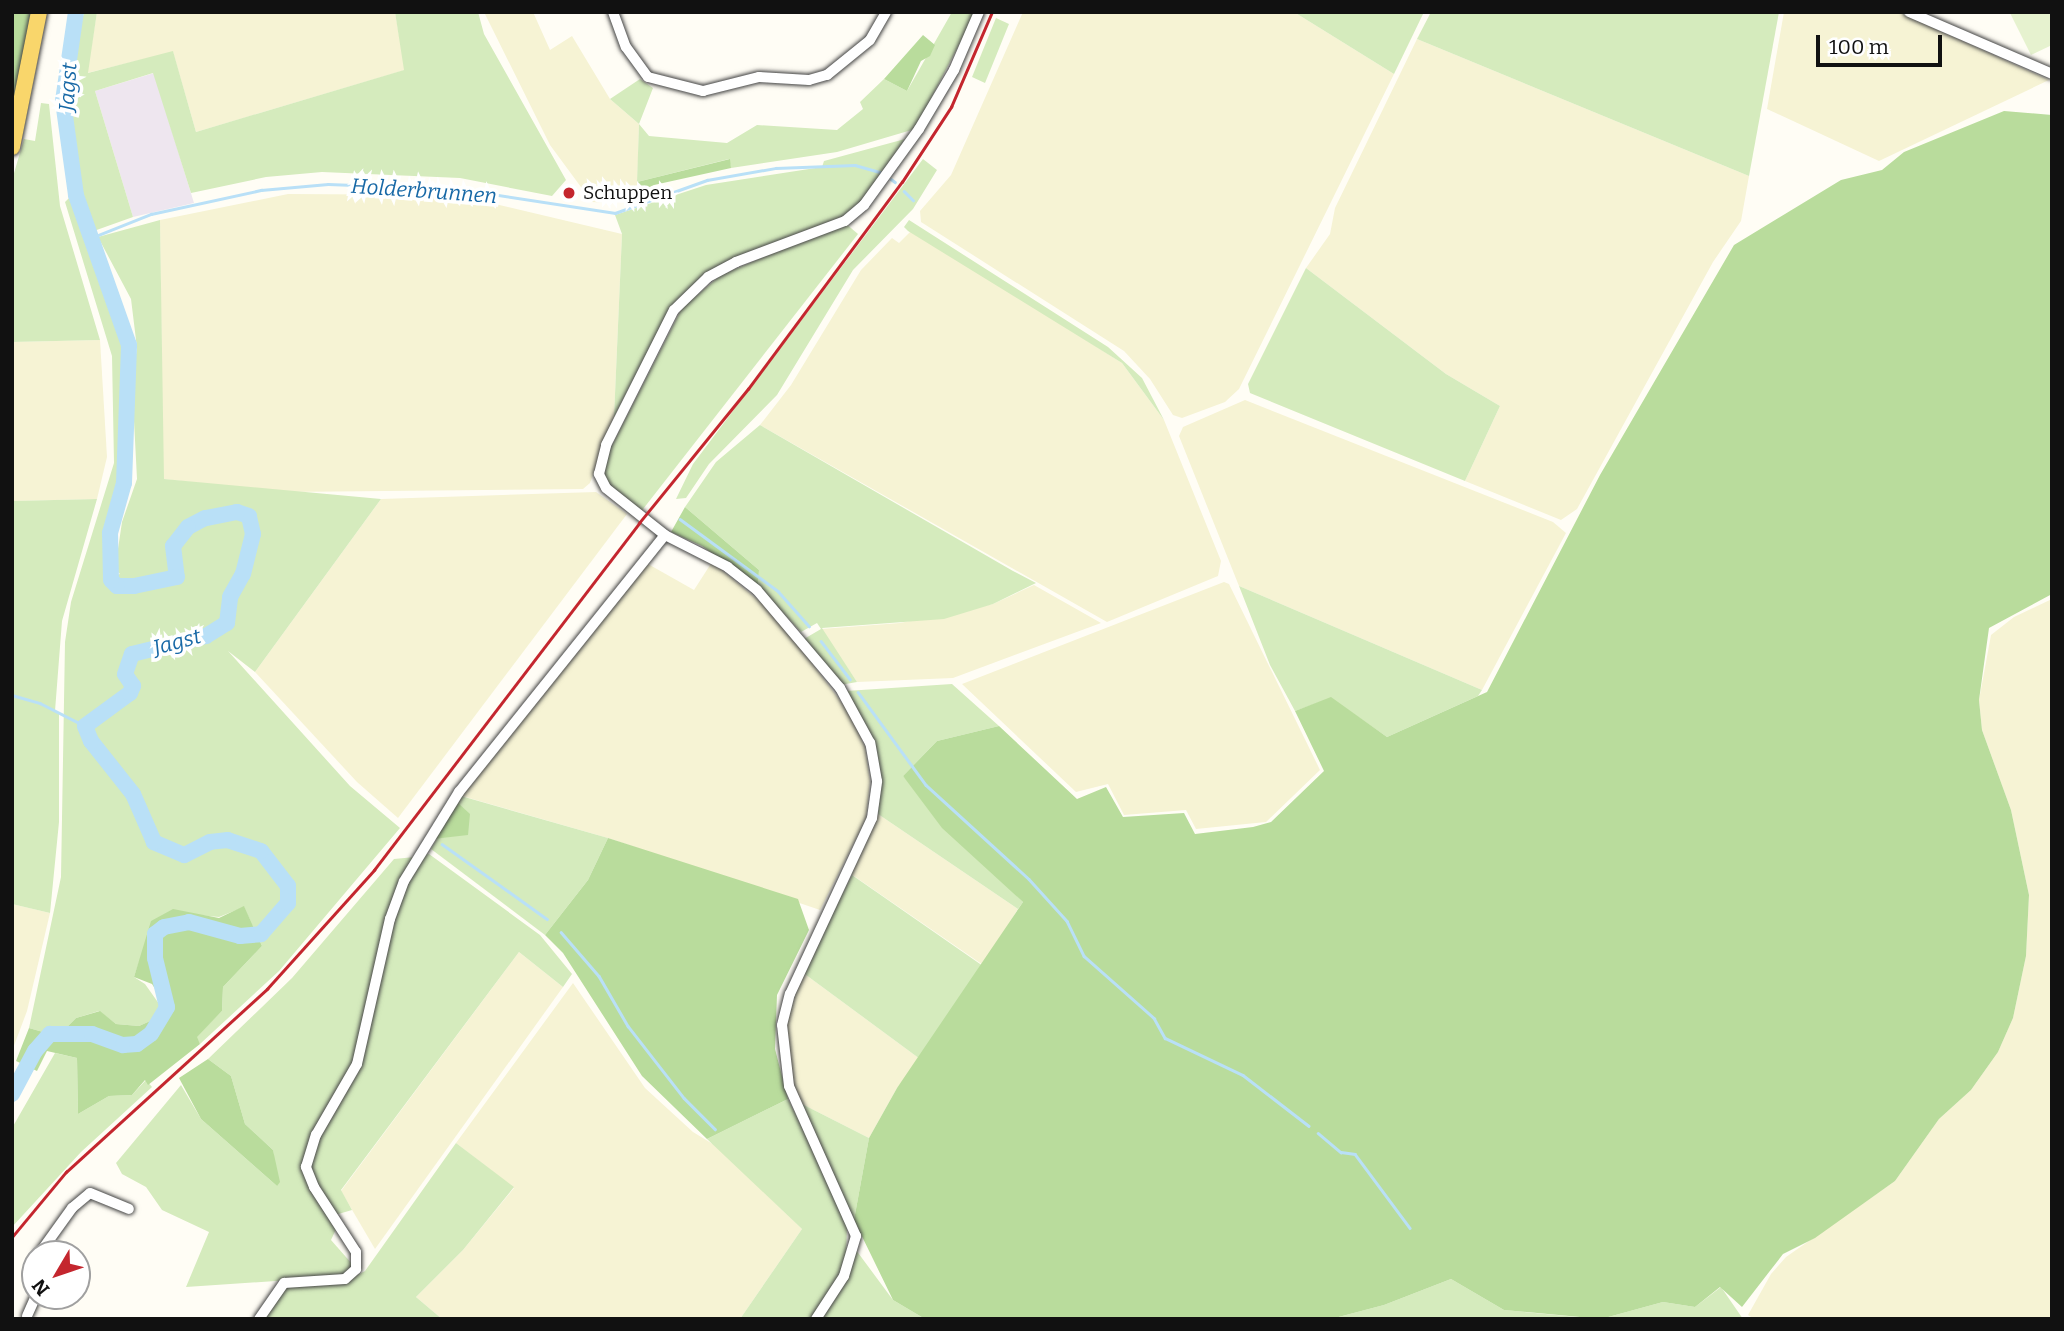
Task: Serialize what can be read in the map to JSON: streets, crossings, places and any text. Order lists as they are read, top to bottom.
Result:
{
  "water": ["Jagst", "Holderbrunnen"],
  "places": ["Schuppen"],
  "scale_bar": "100 m",
  "north": "bottom left"
}
